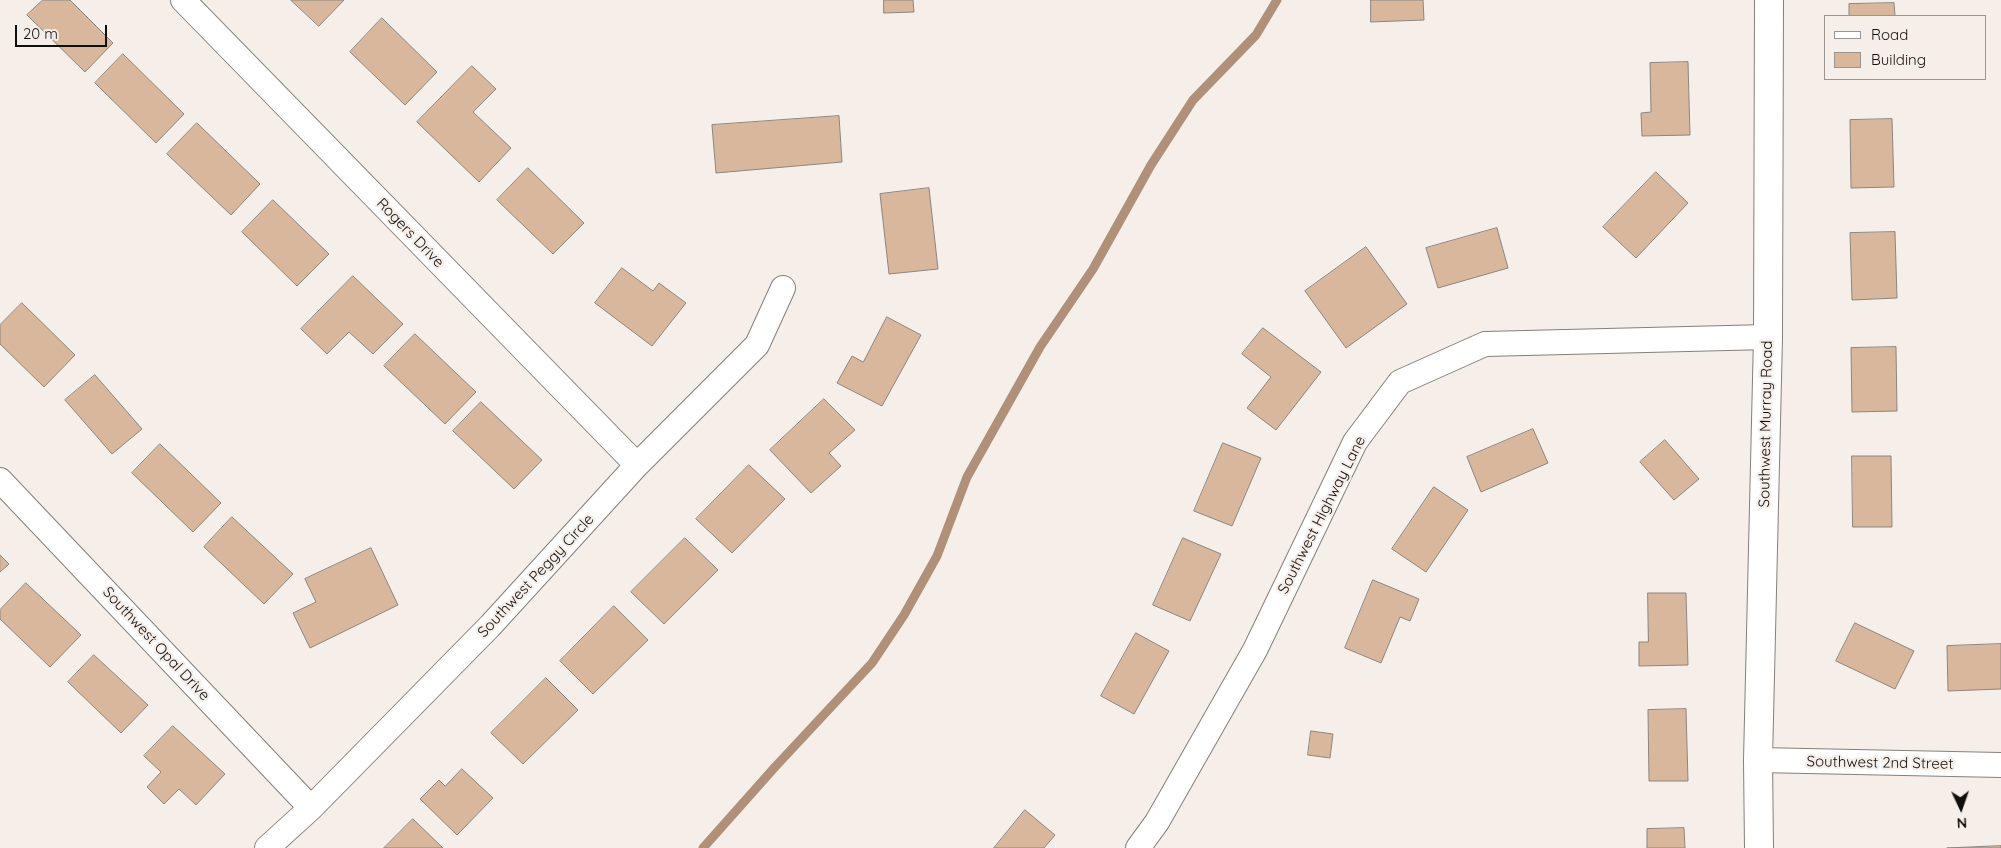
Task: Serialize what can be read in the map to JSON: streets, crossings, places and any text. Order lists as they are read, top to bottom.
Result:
{
  "streets": {
    "street": [
      "Rogers Drive",
      "Southwest Murray Road",
      "Southwest Highway Lane",
      "Southwest Peggy Circle",
      "Southwest Opal Drive",
      "Southwest 2nd Street"
    ]
  },
  "crossings": [
    ["Rogers Drive", "Southwest Peggy Circle"],
    ["Southwest Murray Road", "Southwest Highway Lane"],
    ["Southwest Murray Road", "Southwest 2nd Street"],
    ["Southwest Peggy Circle", "Southwest Opal Drive"]
  ],
  "legend": ["Road", "Building"],
  "scale_bar": "20 m",
  "north": "bottom"
}
